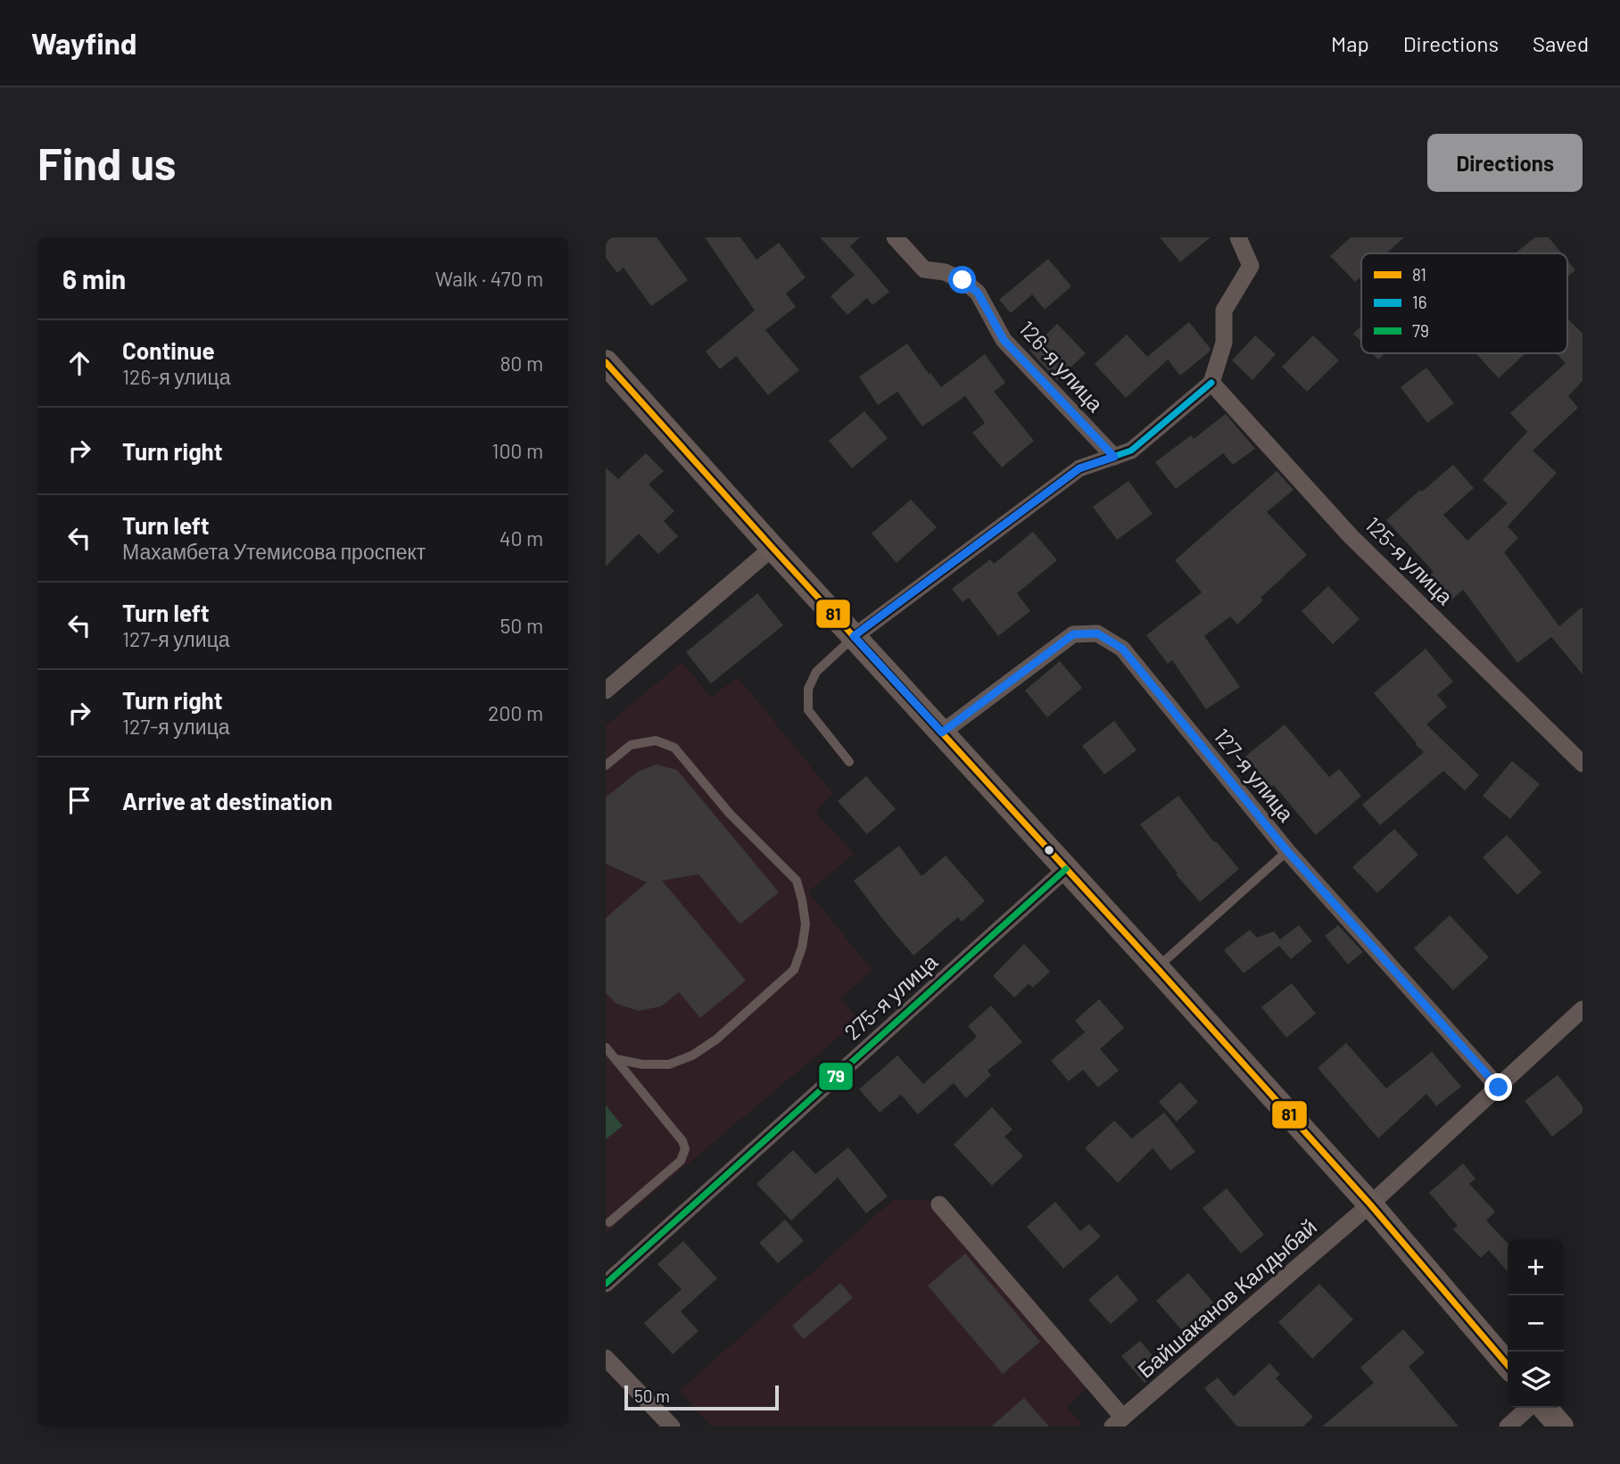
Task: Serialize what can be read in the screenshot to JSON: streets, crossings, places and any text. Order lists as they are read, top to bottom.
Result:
{
  "streets": {
    "street": [
      "126-я улица",
      "125-я улица",
      "127-я улица",
      "275-я улица",
      "Байшаканов Калдыбай"
    ]
  },
  "crossings": [
    ["127-я улица", "Байшаканов Калдыбай"]
  ],
  "lines": ["transit line 81", "transit line 16", "transit line 79"],
  "legend": ["81", "16", "79"],
  "scale_bar": "50 m",
  "page": {
    "header": "Wayfind",
    "nav": ["Map", "Directions", "Saved"],
    "buttons": "Directions",
    "title": "Find us",
    "heading": ["6 min", "Walk · 470 m"],
    "list": [
      ["Continue", "126-я улица", "80 m"],
      ["Turn right", "100 m"],
      ["Turn left", "Махамбета Утемисова проспект", "40 m"],
      ["Turn left", "127-я улица", "50 m"],
      ["Turn right", "127-я улица", "200 m"],
      "Arrive at destination"
    ],
    "map_buttons": ["+", "−"],
    "scale": "50 m"
  }
}
